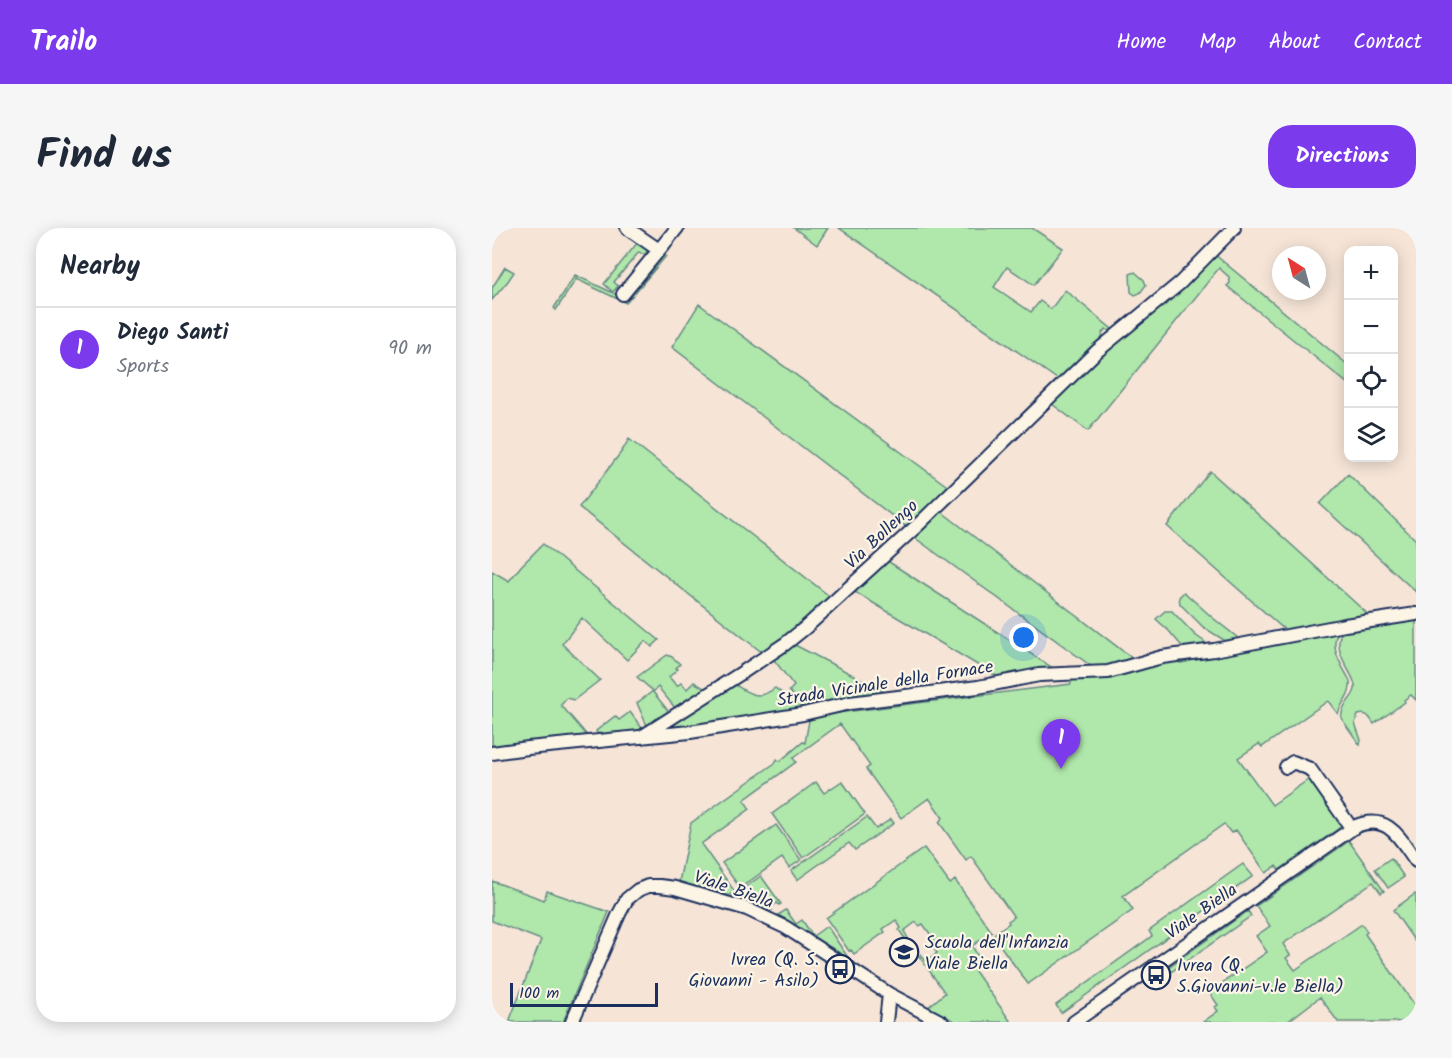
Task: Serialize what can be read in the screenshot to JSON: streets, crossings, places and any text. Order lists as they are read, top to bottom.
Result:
{
  "streets": {
    "street": ["Via Bollengo", "Strada Vicinale della Fornace", "Viale Biella"]
  },
  "crossings": [
    ["Via Bollengo", "Strada Vicinale della Fornace"]
  ],
  "places": {
    "school or university": ["Scuola dell'Infanzia Viale Biella"],
    "bus stop": ["Ivrea (Q. S. Giovanni - Asilo)", "Ivrea (Q. S.Giovanni-v.le Biella)"]
  },
  "scale_bar": "100 m",
  "north": "top left",
  "page": {
    "header": "Trailo",
    "nav": [
      "Home",
      "Map",
      "About",
      "Contact"
    ],
    "title": "Find us",
    "buttons": "Directions",
    "heading": "Nearby",
    "map_buttons": ["+", "−"],
    "list": [
      {
        "mark": "1",
        "name": "Diego Santi",
        "note": "Sports",
        "value": "90 m"
      }
    ],
    "pins": "1",
    "scale": "100 m"
  }
}
